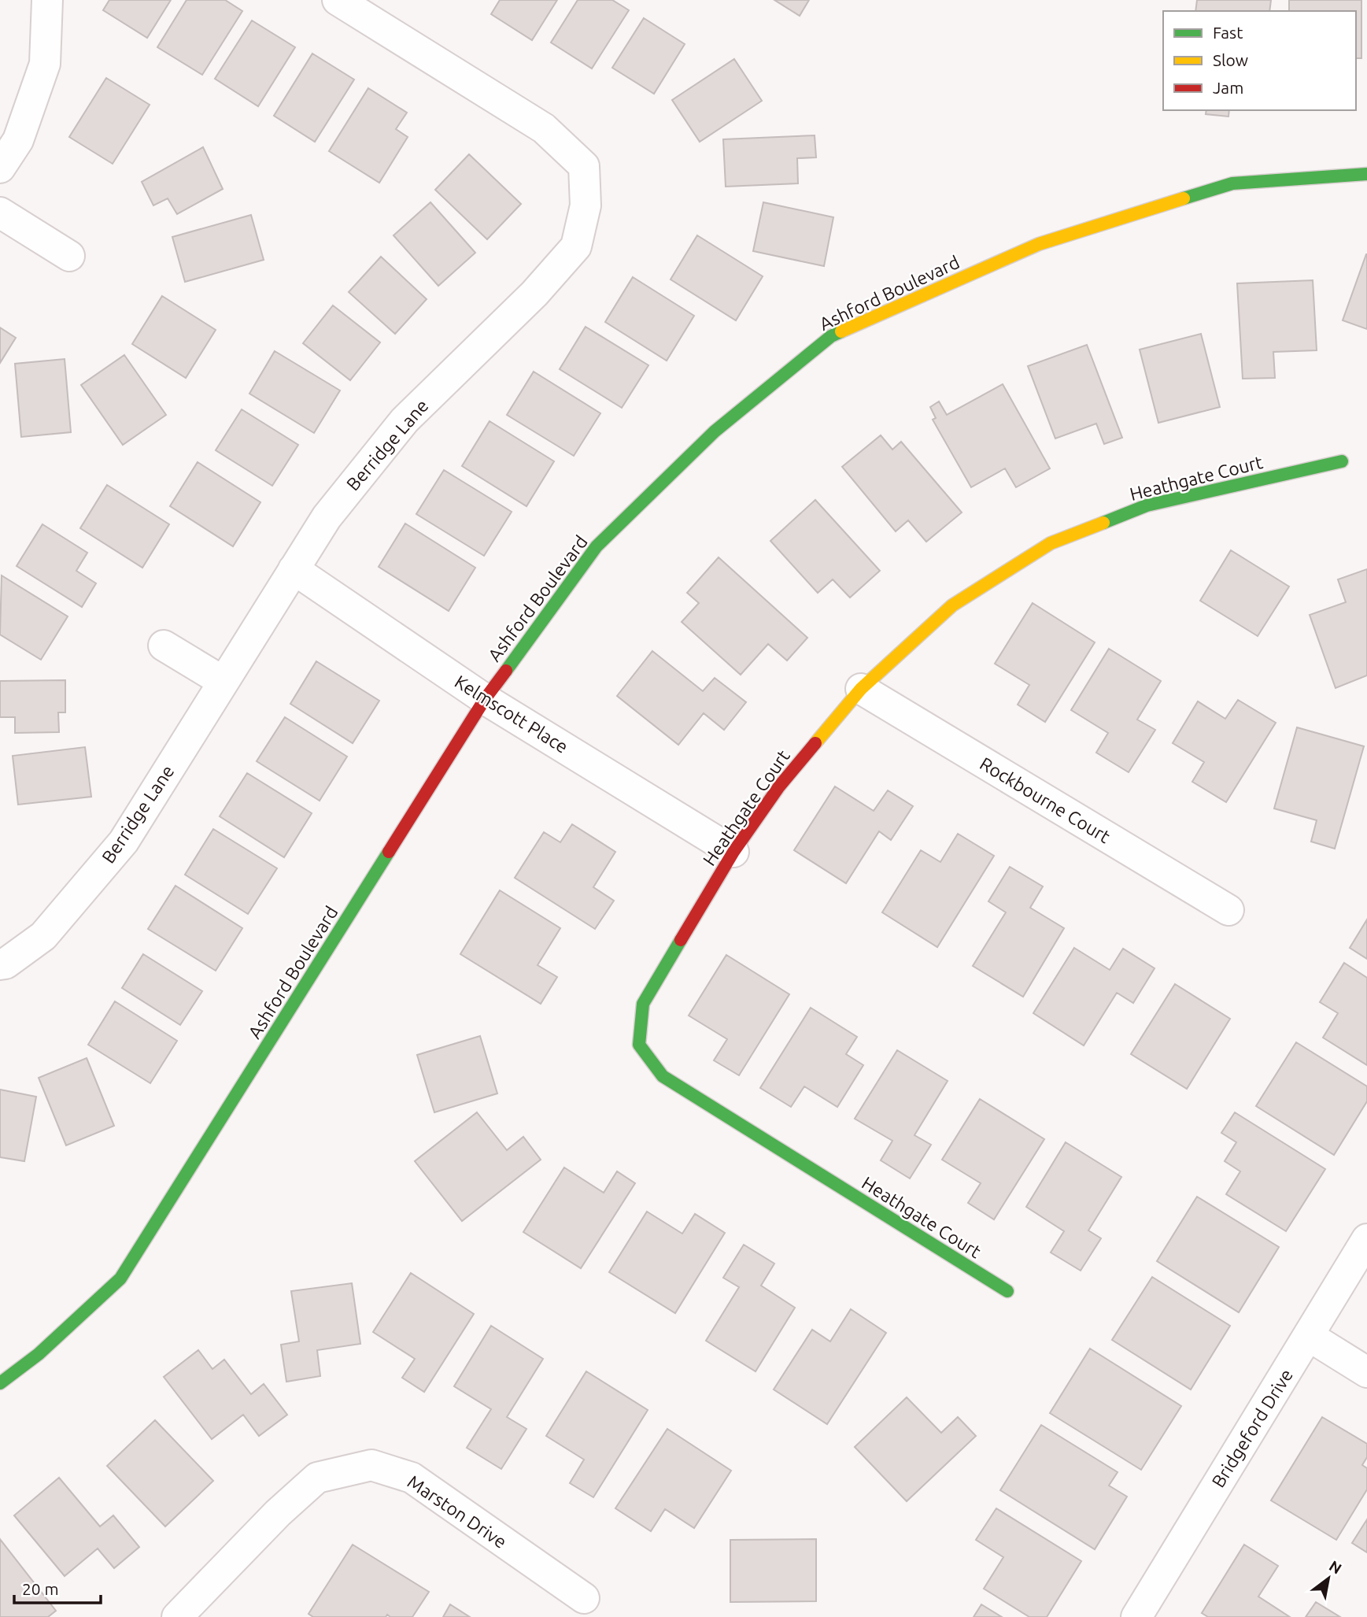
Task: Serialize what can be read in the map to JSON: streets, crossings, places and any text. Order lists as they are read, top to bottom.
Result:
{
  "streets": {
    "street": [
      "Ashford Boulevard",
      "Berridge Lane",
      "Heathgate Court",
      "Kelmscott Place",
      "Rockbourne Court",
      "Bridgeford Drive",
      "Marston Drive"
    ]
  },
  "crossings": [
    ["Ashford Boulevard", "Kelmscott Place"],
    ["Berridge Lane", "Kelmscott Place"],
    ["Heathgate Court", "Kelmscott Place"],
    ["Heathgate Court", "Rockbourne Court"]
  ],
  "legend": ["Fast", "Slow", "Jam"],
  "scale_bar": "20 m",
  "north": "top right"
}
